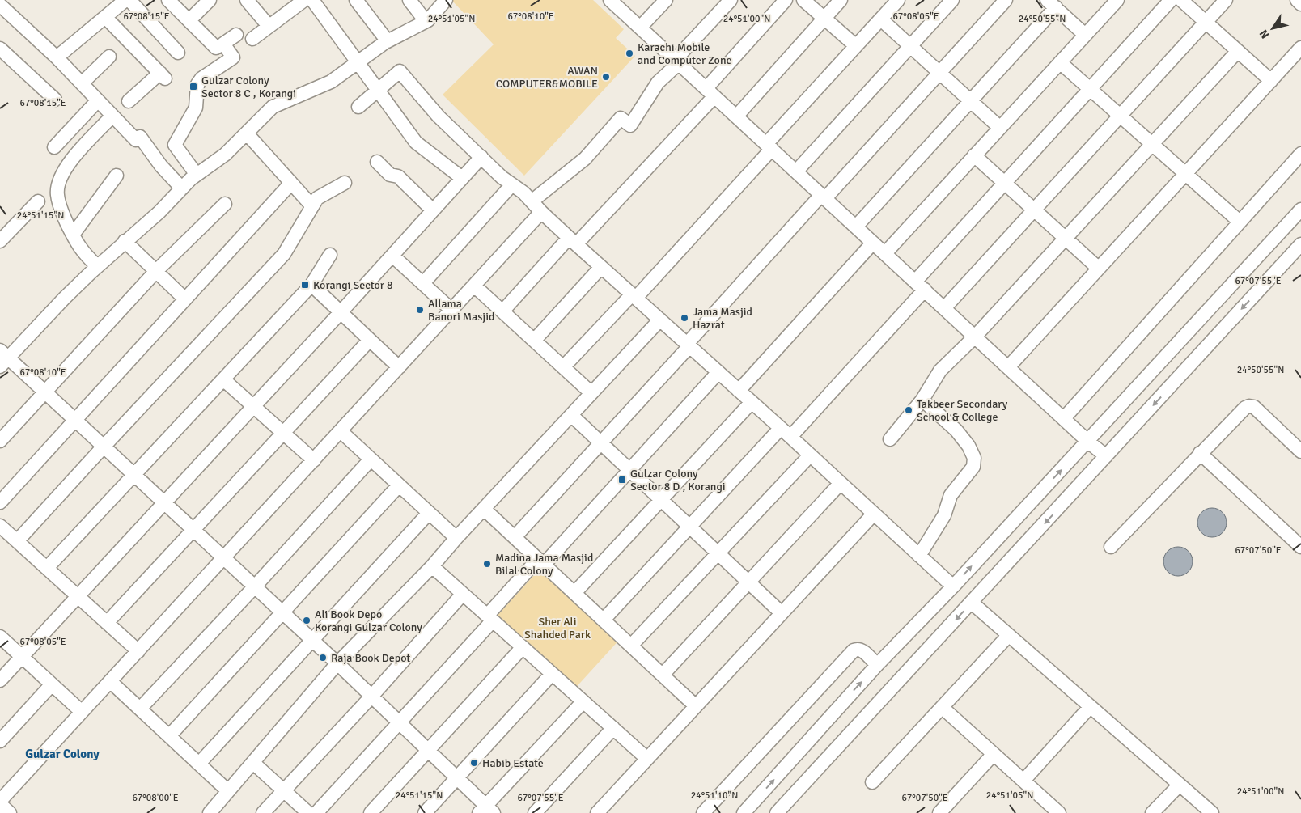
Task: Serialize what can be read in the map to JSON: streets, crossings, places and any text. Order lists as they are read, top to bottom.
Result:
{
  "districts": ["Gulzar Colony"],
  "parks": ["Sher Ali Shahded Park"],
  "places": {
    "other": [
      "Karachi Mobile and Computer Zone",
      "AWAN COMPUTER&MOBILE",
      "Allama Banori Masjid",
      "Jama Masjid Hazrat",
      "Takbeer Secondary School & College",
      "Madina Jama Masjid Bilal Colony",
      "Ali Book Depo Korangi Gulzar Colony",
      "Raja Book Depot",
      "Habib Estate"
    ],
    "transit": ["Gulzar Colony Sector 8 C , Korangi", "Korangi Sector 8", "Gulzar Colony Sector 8 D , Korangi"]
  },
  "north": "bottom left",
  "coordinates": [
    "67°08'15\"E",
    "67°08'10\"E",
    "67°08'05\"E",
    "24°51'00\"N",
    "24°51'05\"N",
    "24°50'55\"N",
    "24°51'15\"N",
    "67°07'55\"E",
    "67°07'50\"E",
    "24°51'10\"N",
    "67°08'00\"E"
  ]
}
